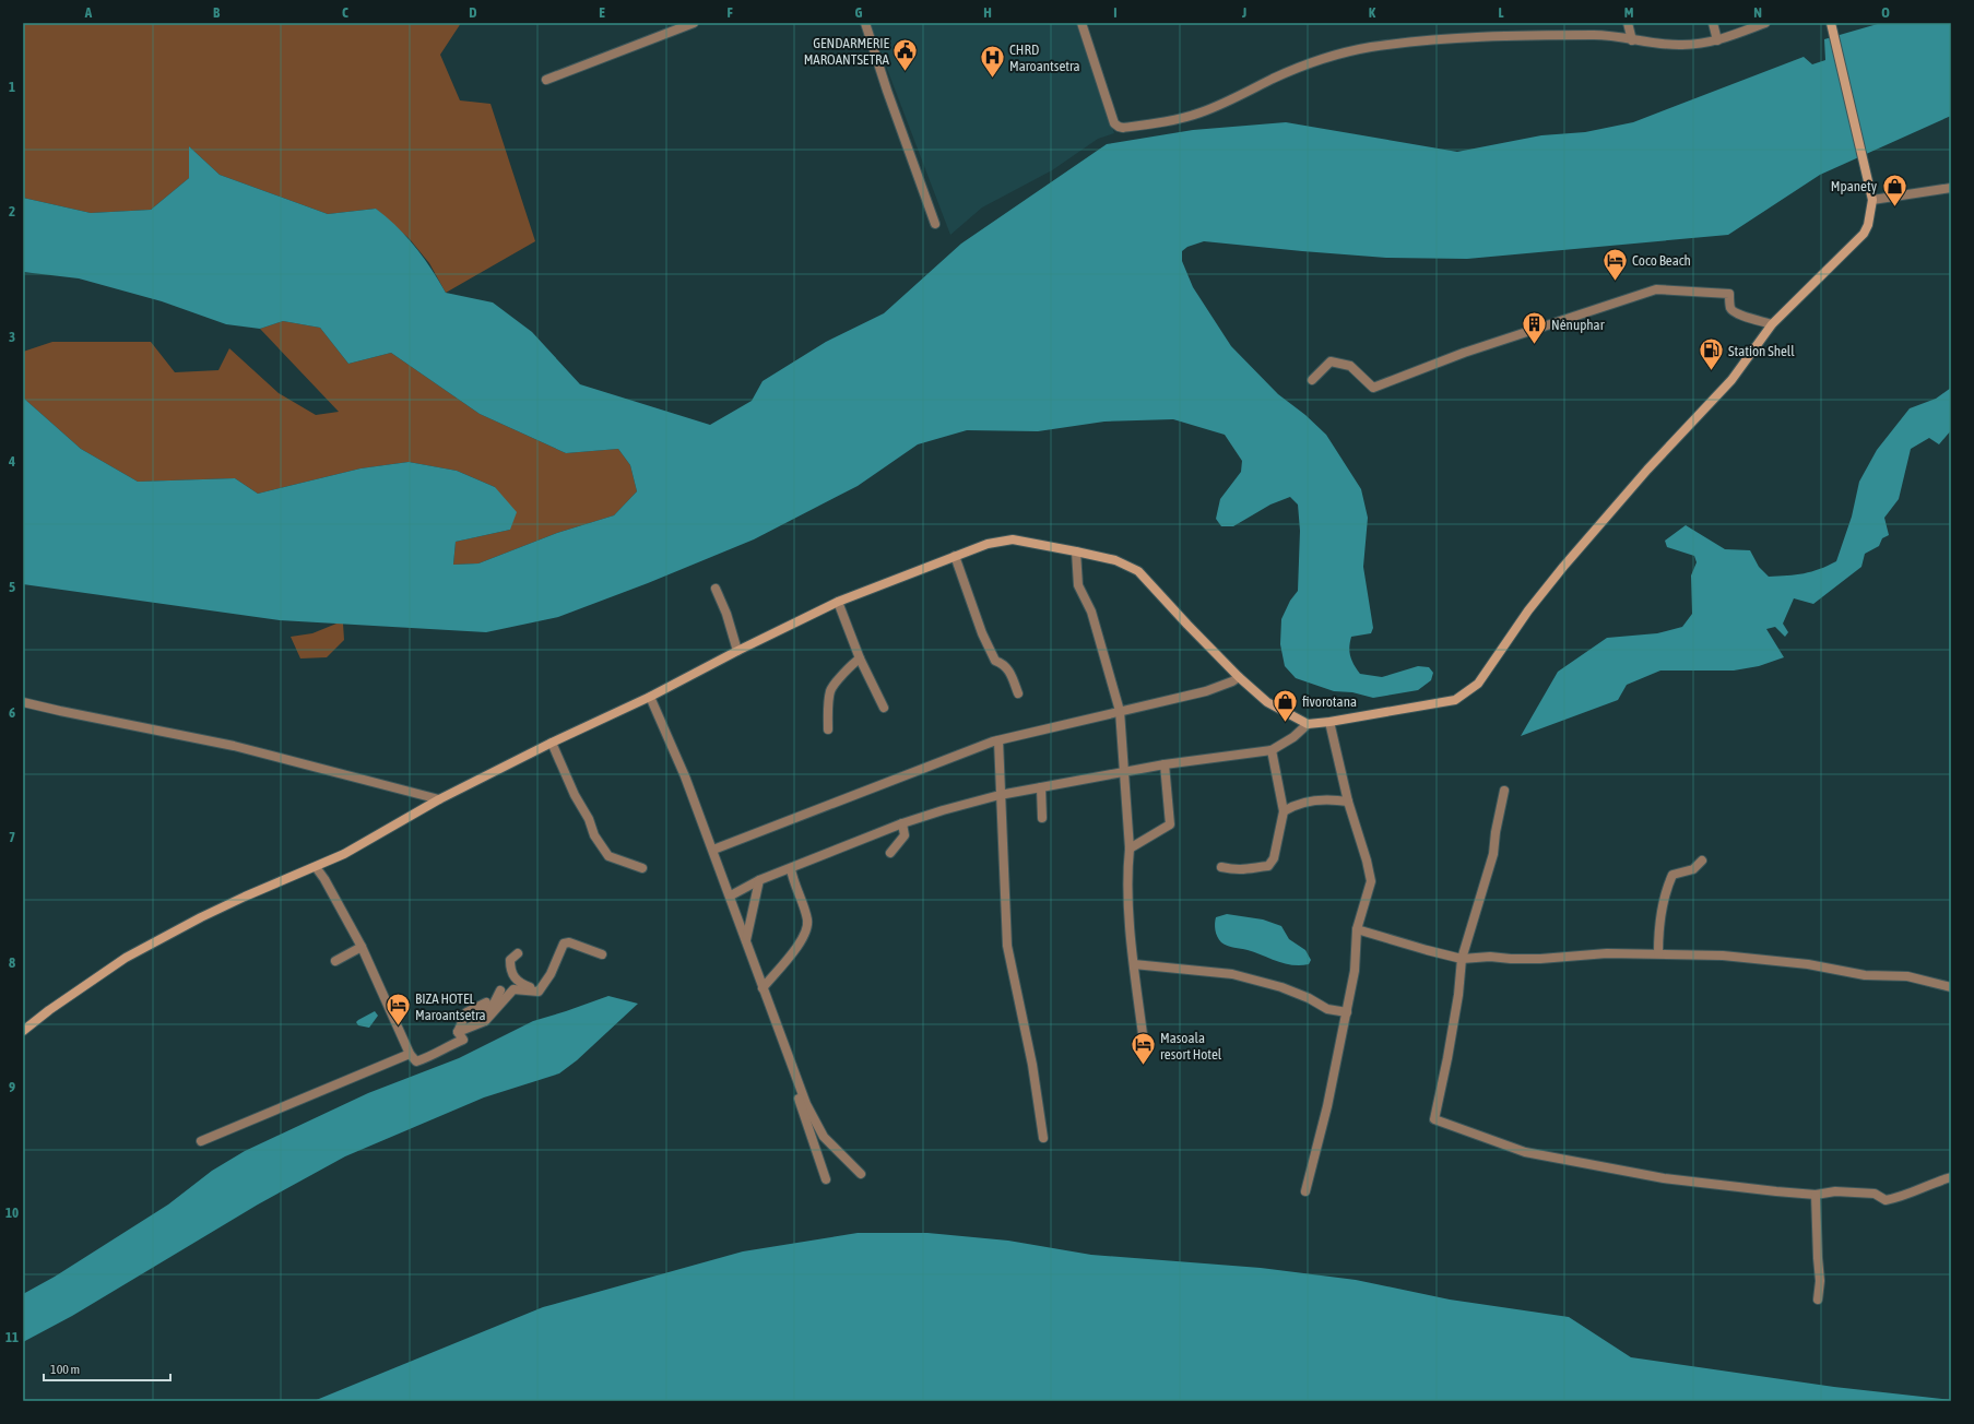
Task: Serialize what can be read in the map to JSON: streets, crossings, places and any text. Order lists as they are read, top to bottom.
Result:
{
  "places": {
    "public building": ["GENDARMERIE MAROANTSETRA"],
    "hospital": ["CHRD Maroantsetra"],
    "shop": ["Mpanety", "fivorotana"],
    "hotel": ["Coco Beach", "BIZA HOTEL Maroantsetra", "Masoala resort Hotel"],
    "building": ["Nénuphar"],
    "fuel station": ["Station Shell"]
  },
  "scale_bar": "100 m",
  "grid": {
    "columns": [
      "A",
      "B",
      "C",
      "D",
      "E",
      "F",
      "G",
      "H",
      "I",
      "J",
      "K",
      "L",
      "M",
      "N",
      "O"
    ],
    "rows": [
      "1",
      "2",
      "3",
      "4",
      "5",
      "6",
      "7",
      "8",
      "9",
      "10",
      "11"
    ]
  }
}
